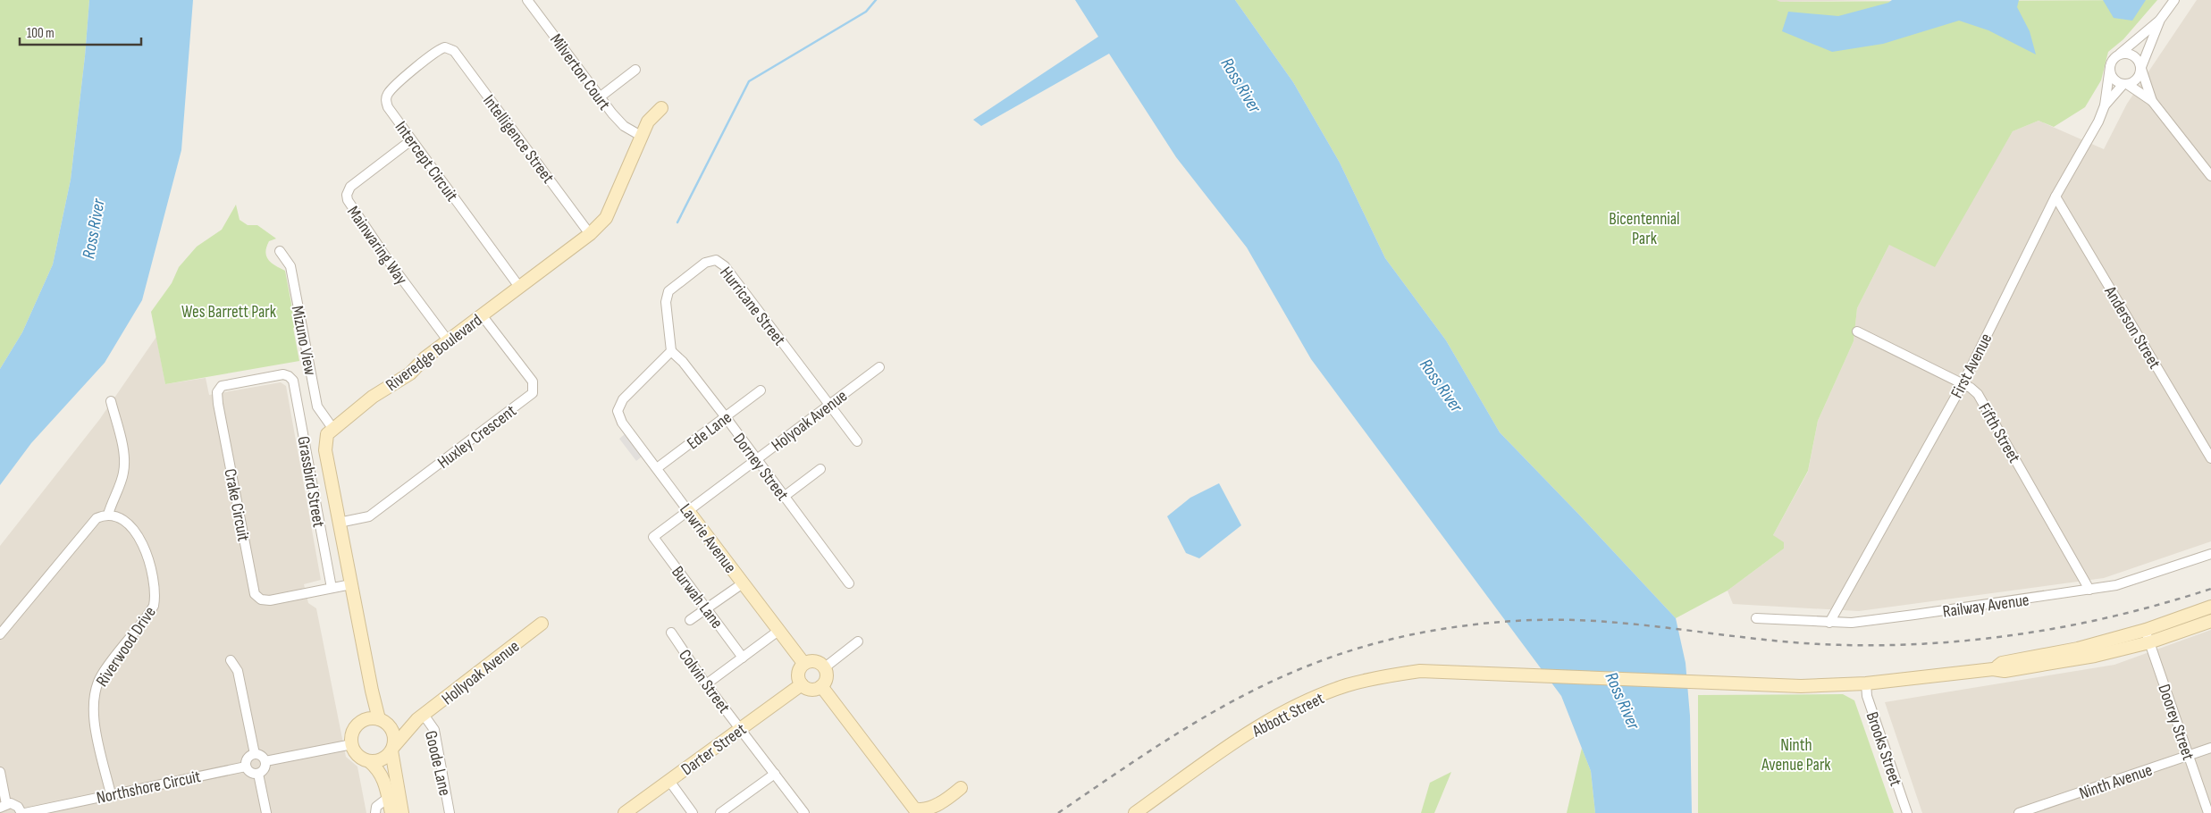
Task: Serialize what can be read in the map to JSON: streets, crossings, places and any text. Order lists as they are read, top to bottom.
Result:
{
  "streets": {
    "street": [
      "Milverton Court",
      "Intelligence Street",
      "Intercept Circuit",
      "Mainwaring Way",
      "Hurricane Street",
      "Anderson Street",
      "Mizuno View",
      "Riveredge Boulevard",
      "First Avenue",
      "Holyoak Avenue",
      "Ede Lane",
      "Fifth Street",
      "Huxley Crescent",
      "Dorney Street",
      "Grassbird Street",
      "Crake Circuit",
      "Lawrie Avenue",
      "Burwah Lane",
      "Railway Avenue",
      "Riverwood Drive",
      "Hollyoak Avenue",
      "Colvin Street",
      "Abbott Street",
      "Doorey Street",
      "Darter Street",
      "Brooks Street",
      "Goode Lane",
      "Ninth Avenue",
      "Northshore Circuit"
    ]
  },
  "crossings": [
    ["Milverton Court", "Riveredge Boulevard"],
    ["Intelligence Street", "Intercept Circuit"],
    ["Intelligence Street", "Riveredge Boulevard"],
    ["Intercept Circuit", "Mainwaring Way"],
    ["Intercept Circuit", "Riveredge Boulevard"],
    ["Mainwaring Way", "Riveredge Boulevard"],
    ["Hurricane Street", "Holyoak Avenue"],
    ["Hurricane Street", "Dorney Street"],
    ["Hurricane Street", "Lawrie Avenue"],
    ["Anderson Street", "First Avenue"],
    ["Mizuno View", "Riveredge Boulevard"],
    ["Riveredge Boulevard", "Huxley Crescent"],
    ["First Avenue", "Fifth Street"],
    ["First Avenue", "Railway Avenue"],
    ["Holyoak Avenue", "Dorney Street"],
    ["Holyoak Avenue", "Lawrie Avenue"],
    ["Holyoak Avenue", "Burwah Lane"],
    ["Ede Lane", "Dorney Street"],
    ["Ede Lane", "Lawrie Avenue"],
    ["Fifth Street", "Railway Avenue"],
    ["Dorney Street", "Lawrie Avenue"],
    ["Grassbird Street", "Crake Circuit"],
    ["Lawrie Avenue", "Darter Street"],
    ["Riverwood Drive", "Northshore Circuit"],
    ["Hollyoak Avenue", "Goode Lane"],
    ["Colvin Street", "Darter Street"],
    ["Abbott Street", "Brooks Street"],
    ["Doorey Street", "Ninth Avenue"]
  ],
  "water": ["Ross River"],
  "parks": ["Bicentennial Park", "Wes Barrett Park", "Ninth Avenue Park"],
  "scale_bar": "100 m"
}
